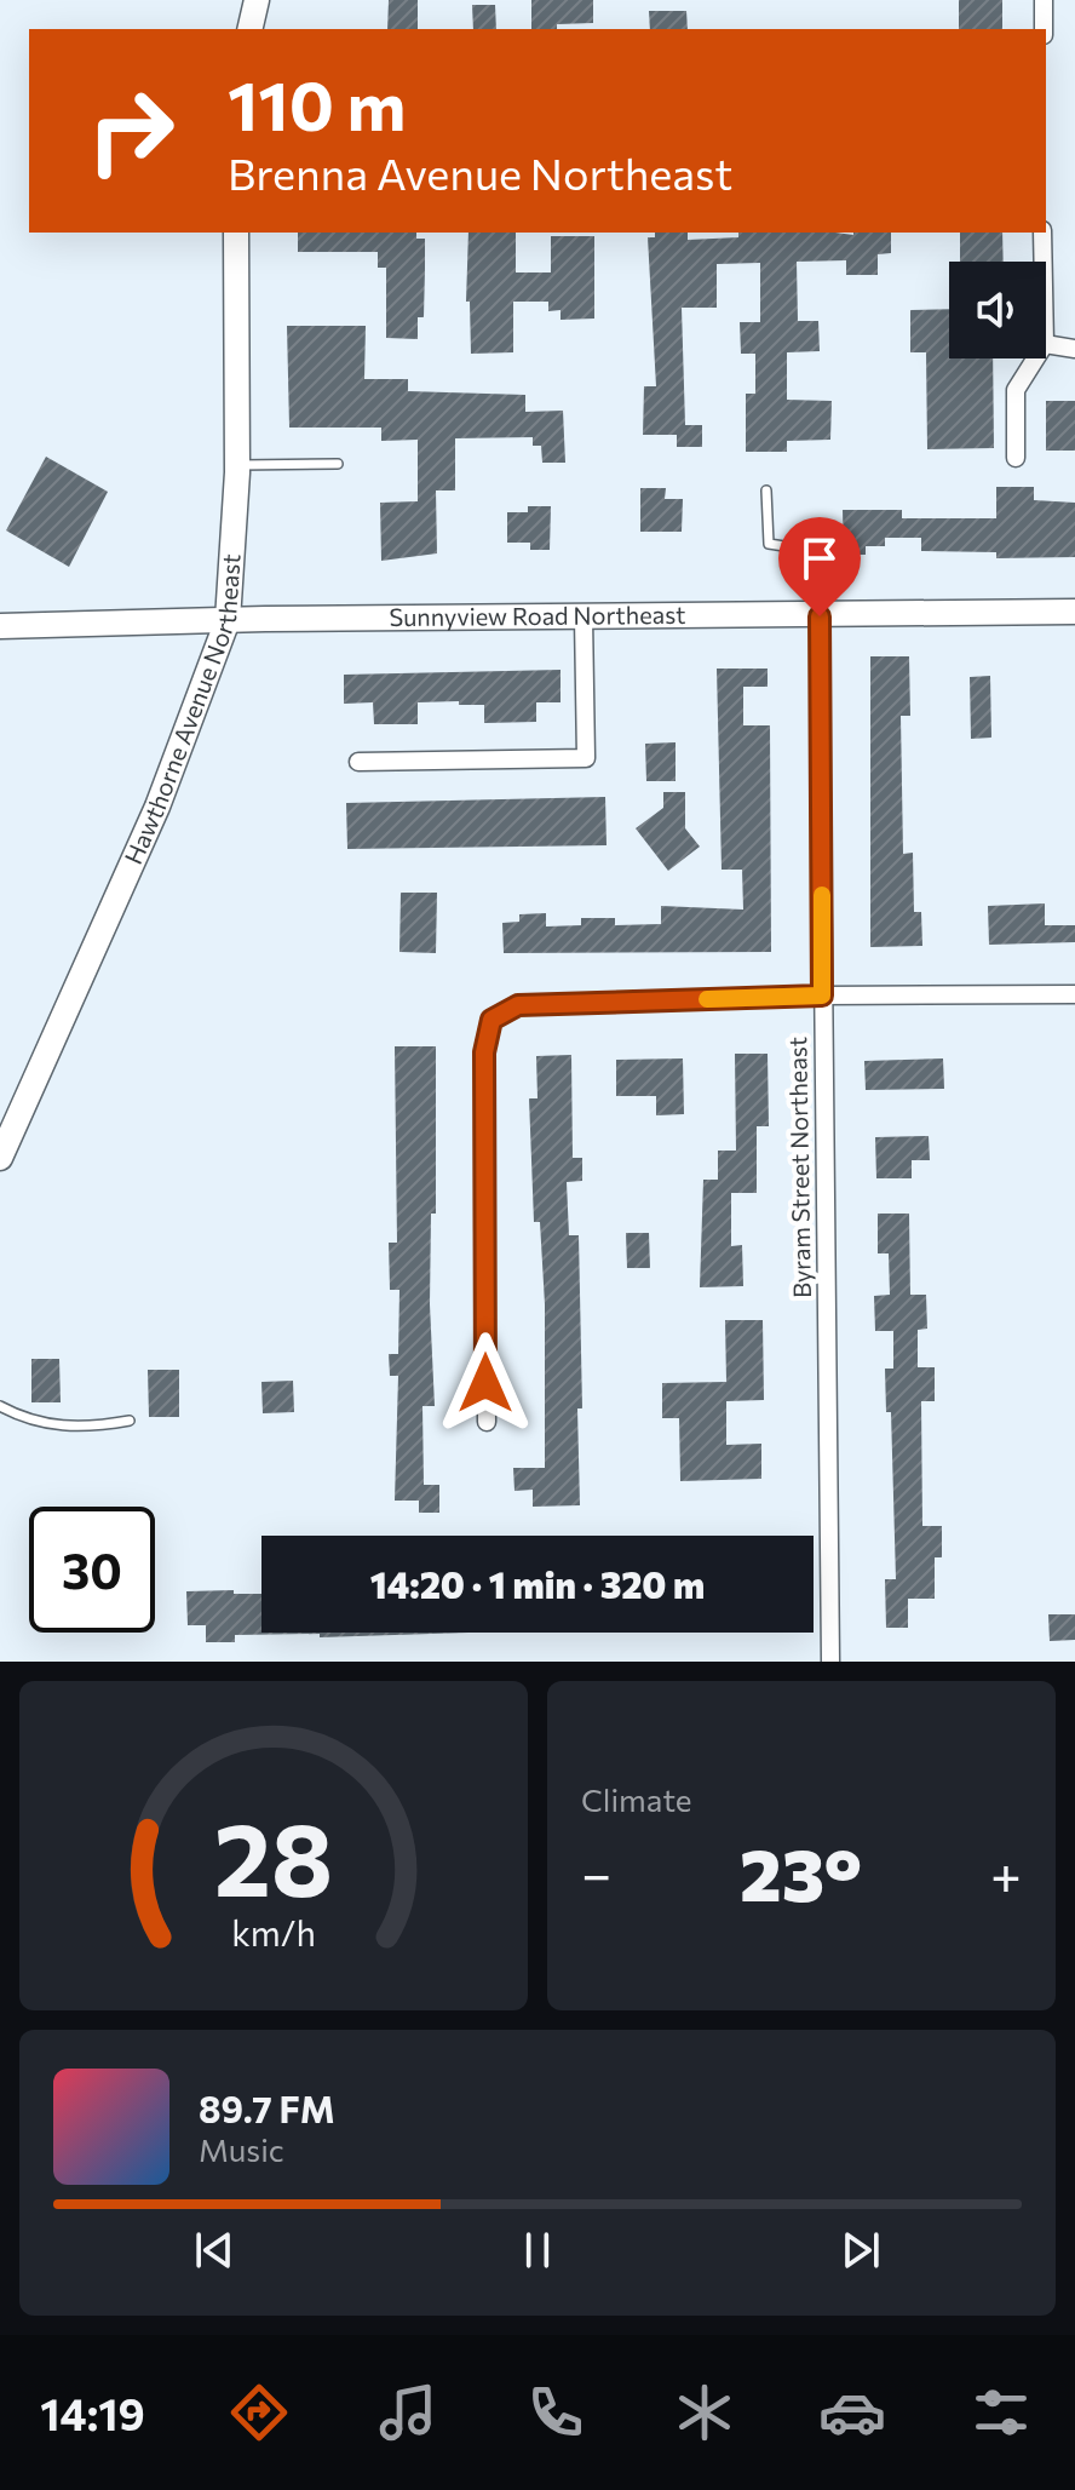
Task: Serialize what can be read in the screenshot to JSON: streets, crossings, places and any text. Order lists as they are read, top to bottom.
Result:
{
  "streets": {
    "main road": ["Sunnyview Road Northeast", "Hawthorne Avenue Northeast"],
    "street": ["Byram Street Northeast"]
  },
  "crossings": [
    ["Sunnyview Road Northeast", "Hawthorne Avenue Northeast"],
    ["Sunnyview Road Northeast", "Byram Street Northeast"]
  ],
  "page": {
    "turn": ["110 m", "Brenna Avenue Northeast"],
    "limit": "30",
    "trip": "14:20 · 1 min · 320 m",
    "tile": "Climate",
    "heat": ["−", "23°", "+"],
    "song": ["89.7 FM", "Music"],
    "tabs": "14:19",
    "gauge": ["28", "km/h"]
  }
}
